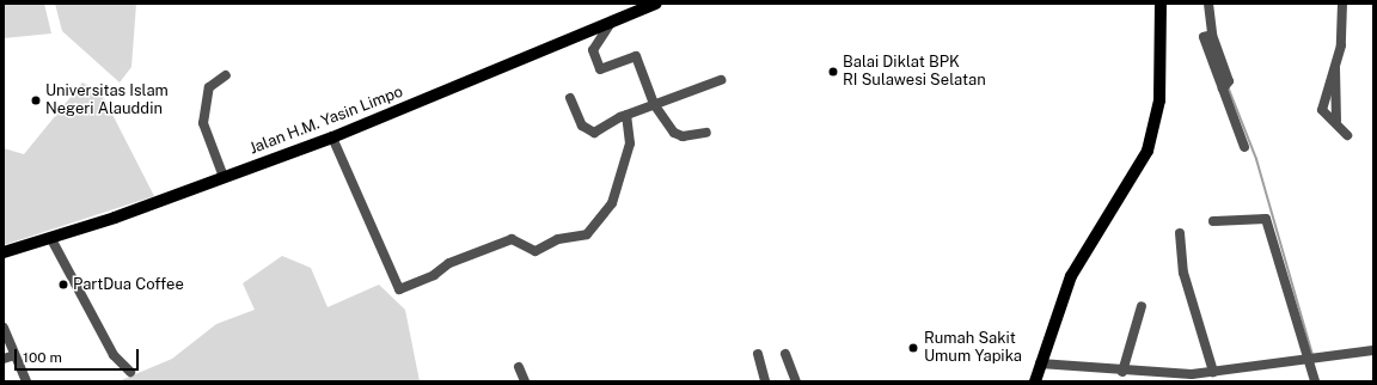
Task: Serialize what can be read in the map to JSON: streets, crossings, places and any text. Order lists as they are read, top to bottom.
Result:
{
  "streets": {
    "main road": ["Jalan H.M. Yasin Limpo"]
  },
  "places": [
    "Balai Diklat BPK RI Sulawesi Selatan",
    "Universitas Islam Negeri Alauddin",
    "PartDua Coffee",
    "Rumah Sakit Umum Yapika"
  ],
  "scale_bar": "100 m"
}
